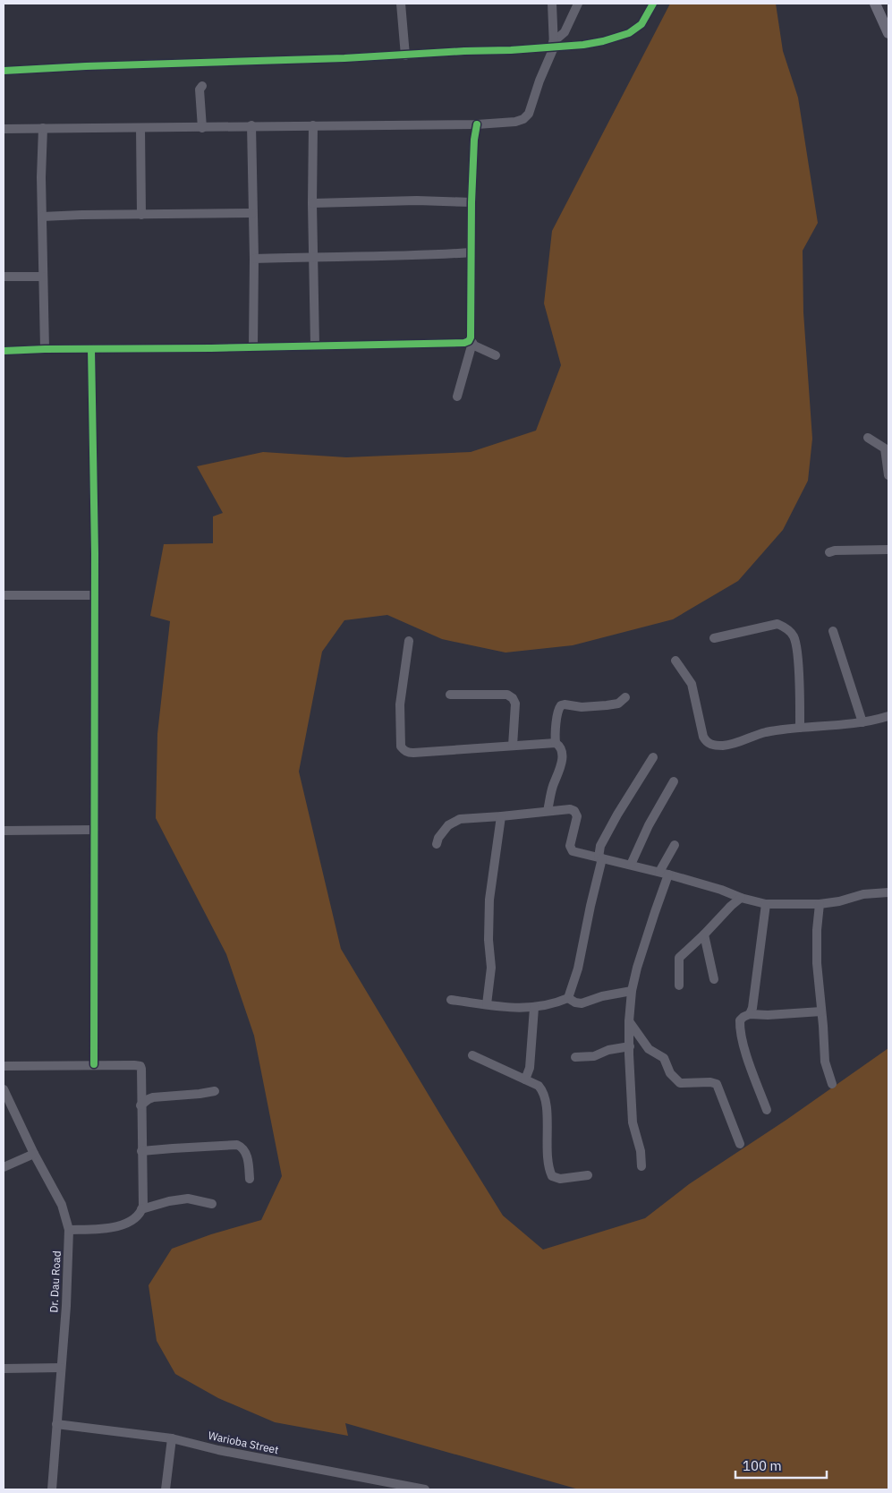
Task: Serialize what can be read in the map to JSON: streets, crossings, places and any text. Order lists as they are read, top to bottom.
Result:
{
  "streets": {
    "street": ["Dr. Dau Road", "Warioba Street"]
  },
  "crossings": [
    ["Dr. Dau Road", "Warioba Street"]
  ],
  "scale_bar": "100 m"
}
